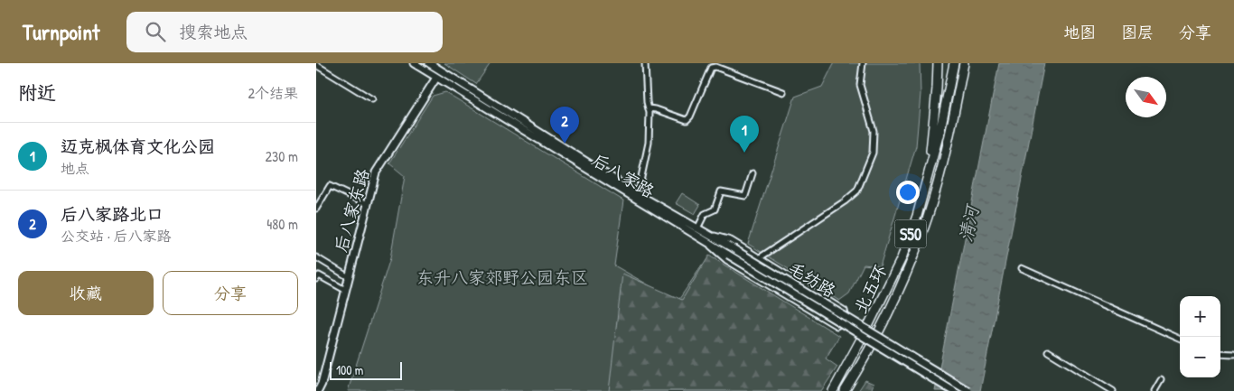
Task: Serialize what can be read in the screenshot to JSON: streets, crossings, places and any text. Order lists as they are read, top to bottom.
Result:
{
  "streets": {
    "highway": ["S50", "北五环"],
    "main road": ["后八家路", "后八家东路", "毛纺路"]
  },
  "crossings": [
    ["后八家路", "后八家东路"],
    ["后八家路", "毛纺路"]
  ],
  "water": ["清河"],
  "parks": ["东升八家郊野公园东区"],
  "scale_bar": "100 m",
  "north": "bottom right",
  "page": {
    "header": "Turnpoint",
    "search": "搜索地点",
    "nav": ["地图", "图层", "分享"],
    "heading": ["附近", "2个结果"],
    "pins": ["2", "1"],
    "list": [
      {
        "mark": "1",
        "name": "迈克枫体育文化公园",
        "note": "地点",
        "value": "230 m"
      },
      {
        "mark": "2",
        "name": "后八家路北口",
        "note": "公交站 · 后八家路",
        "value": "480 m"
      }
    ],
    "buttons": ["收藏", "分享"],
    "map_buttons": ["+", "−"],
    "scale": "100 m"
  }
}
